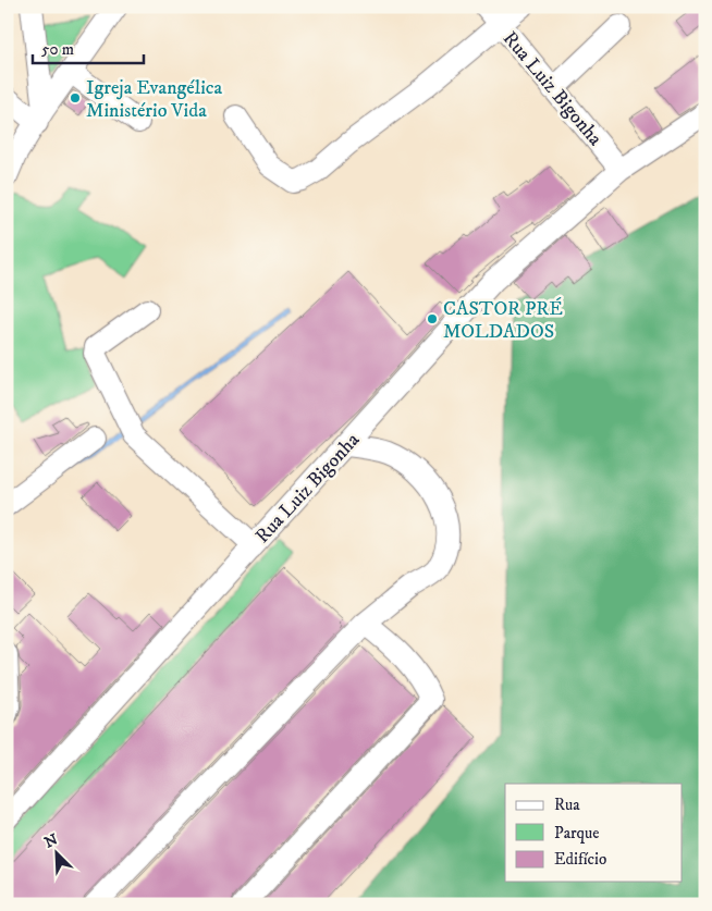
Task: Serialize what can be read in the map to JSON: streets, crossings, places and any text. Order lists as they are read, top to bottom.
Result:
{
  "streets": {
    "street": ["Rua Luiz Bigonha"]
  },
  "places": ["Igreja Evangélica Ministério Vida", "CASTOR PRÉ MOLDADOS"],
  "legend": ["Rua", "Parque", "Edifício"],
  "scale_bar": "50 m",
  "north": "top left"
}
